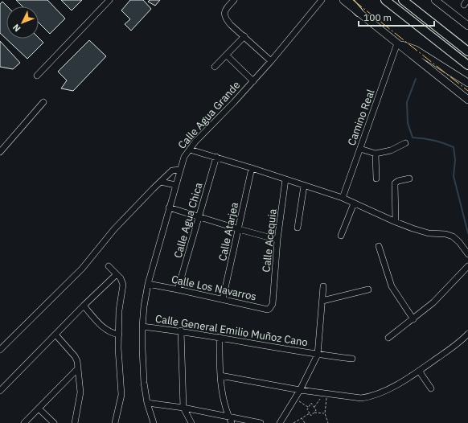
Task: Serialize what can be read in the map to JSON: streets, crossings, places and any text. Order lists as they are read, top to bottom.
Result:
{
  "streets": {
    "street": [
      "Calle Agua Grande",
      "Camino Real",
      "Calle Agua Chica",
      "Calle Atarjea",
      "Calle Acequia",
      "Calle Los Navarros",
      "Calle General Emilio Muñoz Cano"
    ]
  },
  "crossings": [
    ["Calle Agua Grande", "Calle Los Navarros"],
    ["Calle Agua Grande", "Calle General Emilio Muñoz Cano"],
    ["Calle Agua Chica", "Calle Los Navarros"],
    ["Calle Atarjea", "Calle Los Navarros"],
    ["Calle Acequia", "Calle Los Navarros"]
  ],
  "scale_bar": "100 m",
  "north": "bottom left"
}
